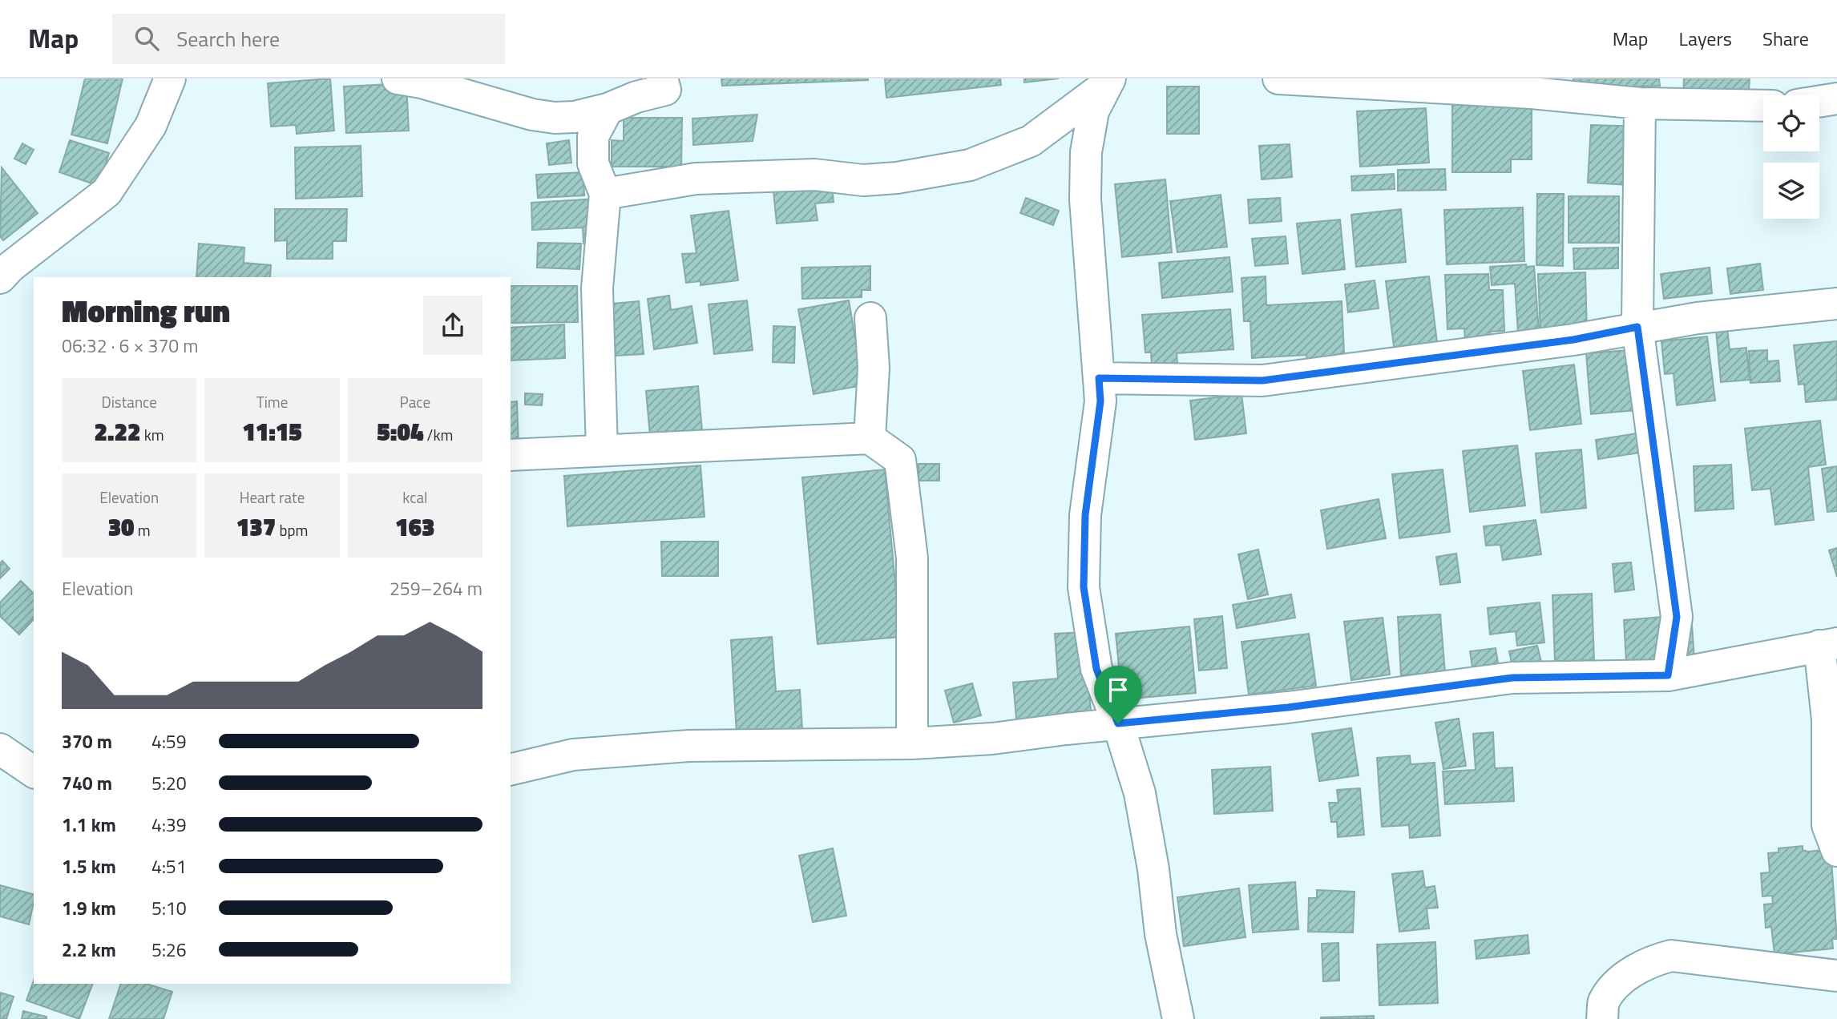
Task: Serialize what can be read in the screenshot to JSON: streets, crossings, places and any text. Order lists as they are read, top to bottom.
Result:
{
  "page": {
    "header": "Map",
    "search": "Search here",
    "nav": ["Map", "Layers", "Share"],
    "heading": ["Morning run", "06:32 · 6 × 370 m"],
    "stats": [
      ["Distance", "2.22 km"],
      ["Time", "11:15"],
      ["Pace", "5:04 /km"],
      ["Elevation", "30 m"],
      ["Heart rate", "137 bpm"],
      ["kcal", "163"]
    ],
    "chart": ["Elevation", "259–264 m"],
    "list": [
      {
        "name": "370 m",
        "note": "4:59"
      },
      {
        "name": "740 m",
        "note": "5:20"
      },
      {
        "name": "1.1 km",
        "note": "4:39"
      },
      {
        "name": "1.5 km",
        "note": "4:51"
      },
      {
        "name": "1.9 km",
        "note": "5:10"
      },
      {
        "name": "2.2 km",
        "note": "5:26"
      }
    ]
  }
}
